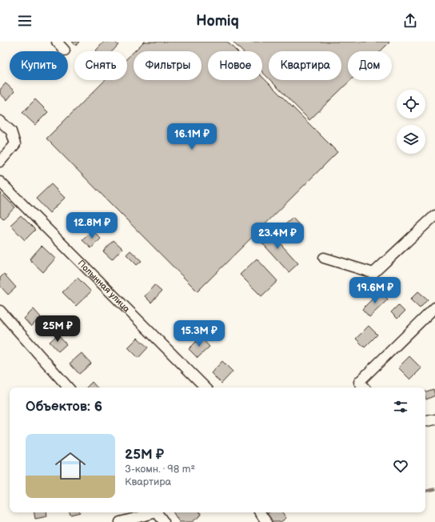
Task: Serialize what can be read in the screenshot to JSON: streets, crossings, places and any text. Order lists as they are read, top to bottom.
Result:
{
  "streets": {
    "lane": ["Полынная улица"]
  },
  "page": {
    "header": "Homiq",
    "chip": [
      "Купить",
      "Снять",
      "Фильтры",
      "Новое",
      "Квартира",
      "Дом"
    ],
    "price": [
      "16.1M ₽",
      "12.8M ₽",
      "23.4M ₽",
      "19.6M ₽",
      "25M ₽",
      "15.3M ₽"
    ],
    "heading": "Объектов: 6",
    "list": [
      {
        "name": "25M ₽",
        "note": "3-комн. · 98 m² · Квартира"
      }
    ]
  }
}
